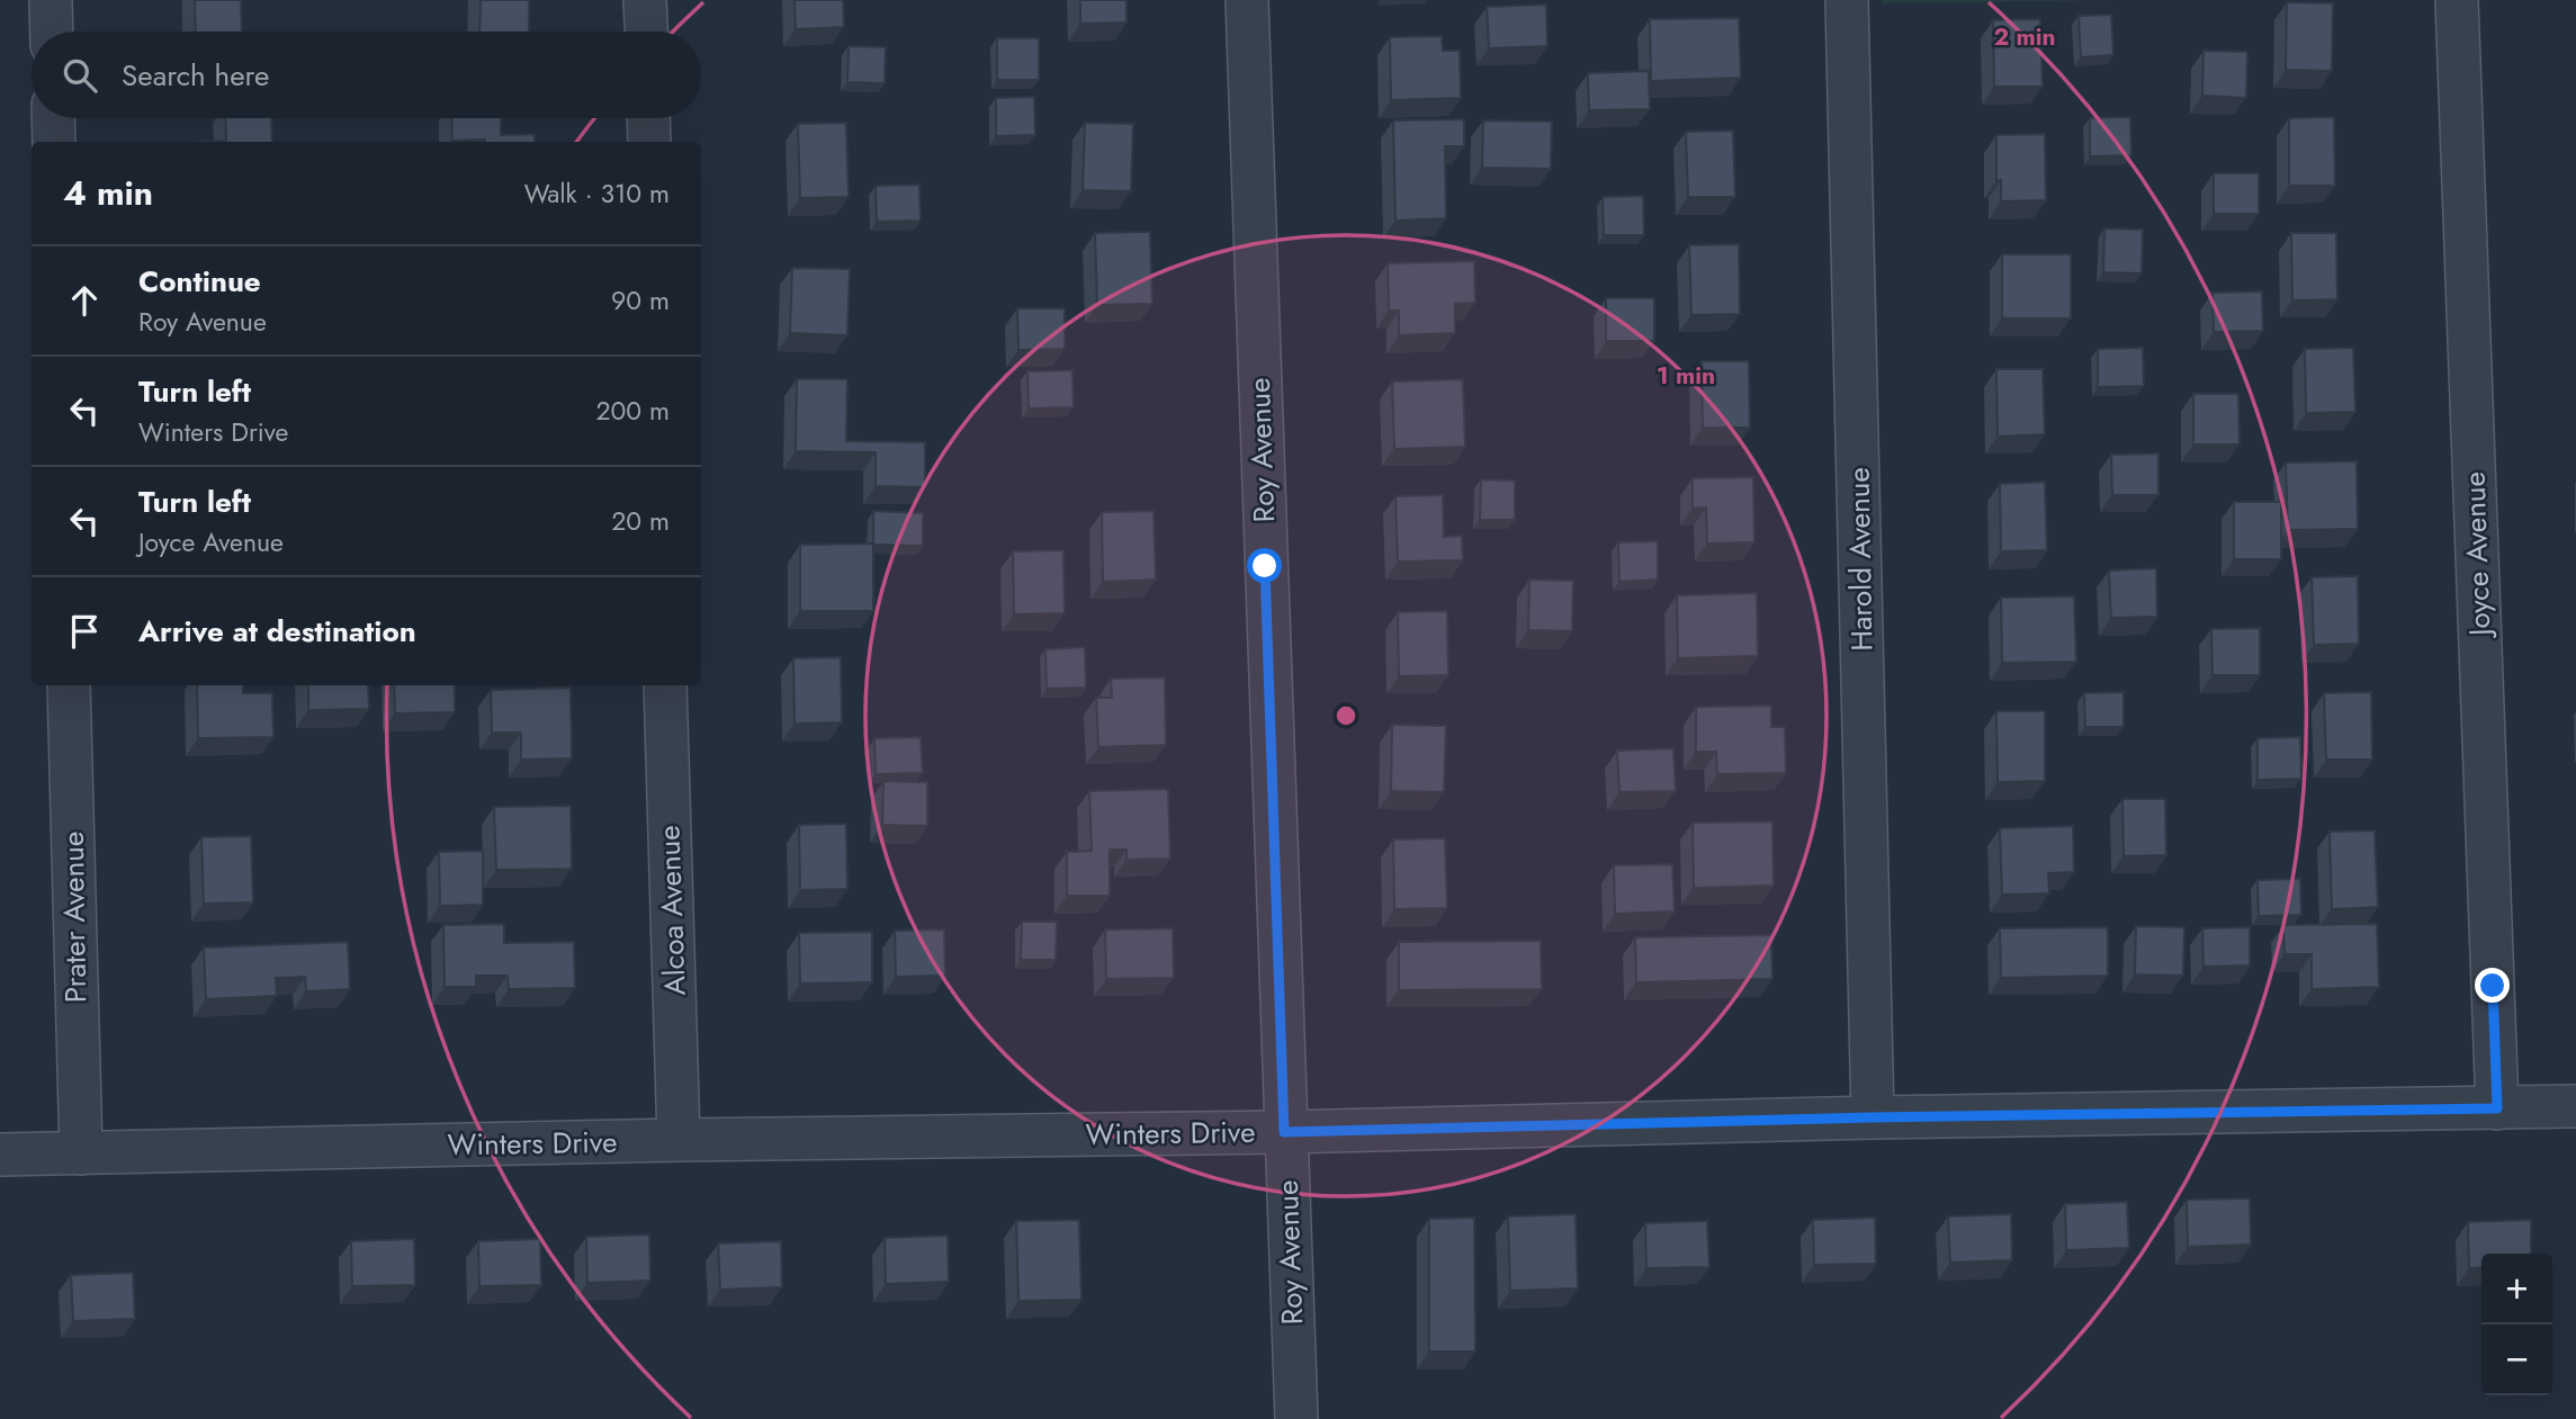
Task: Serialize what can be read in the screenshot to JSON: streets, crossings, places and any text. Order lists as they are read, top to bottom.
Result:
{
  "streets": {
    "street": [
      "Roy Avenue",
      "Joyce Avenue",
      "Harold Avenue",
      "Alcoa Avenue",
      "Prater Avenue",
      "Winters Drive"
    ]
  },
  "crossings": [
    ["Roy Avenue", "Winters Drive"],
    ["Joyce Avenue", "Winters Drive"],
    ["Harold Avenue", "Winters Drive"],
    ["Alcoa Avenue", "Winters Drive"],
    ["Prater Avenue", "Winters Drive"]
  ],
  "page": {
    "search": "Search here",
    "heading": ["4 min", "Walk · 310 m"],
    "list": [
      ["Continue", "Roy Avenue", "90 m"],
      ["Turn left", "Winters Drive", "200 m"],
      ["Turn left", "Joyce Avenue", "20 m"],
      "Arrive at destination"
    ],
    "map_buttons": ["+", "−"]
  },
  "rings": ["2 min", "1 min"]
}
